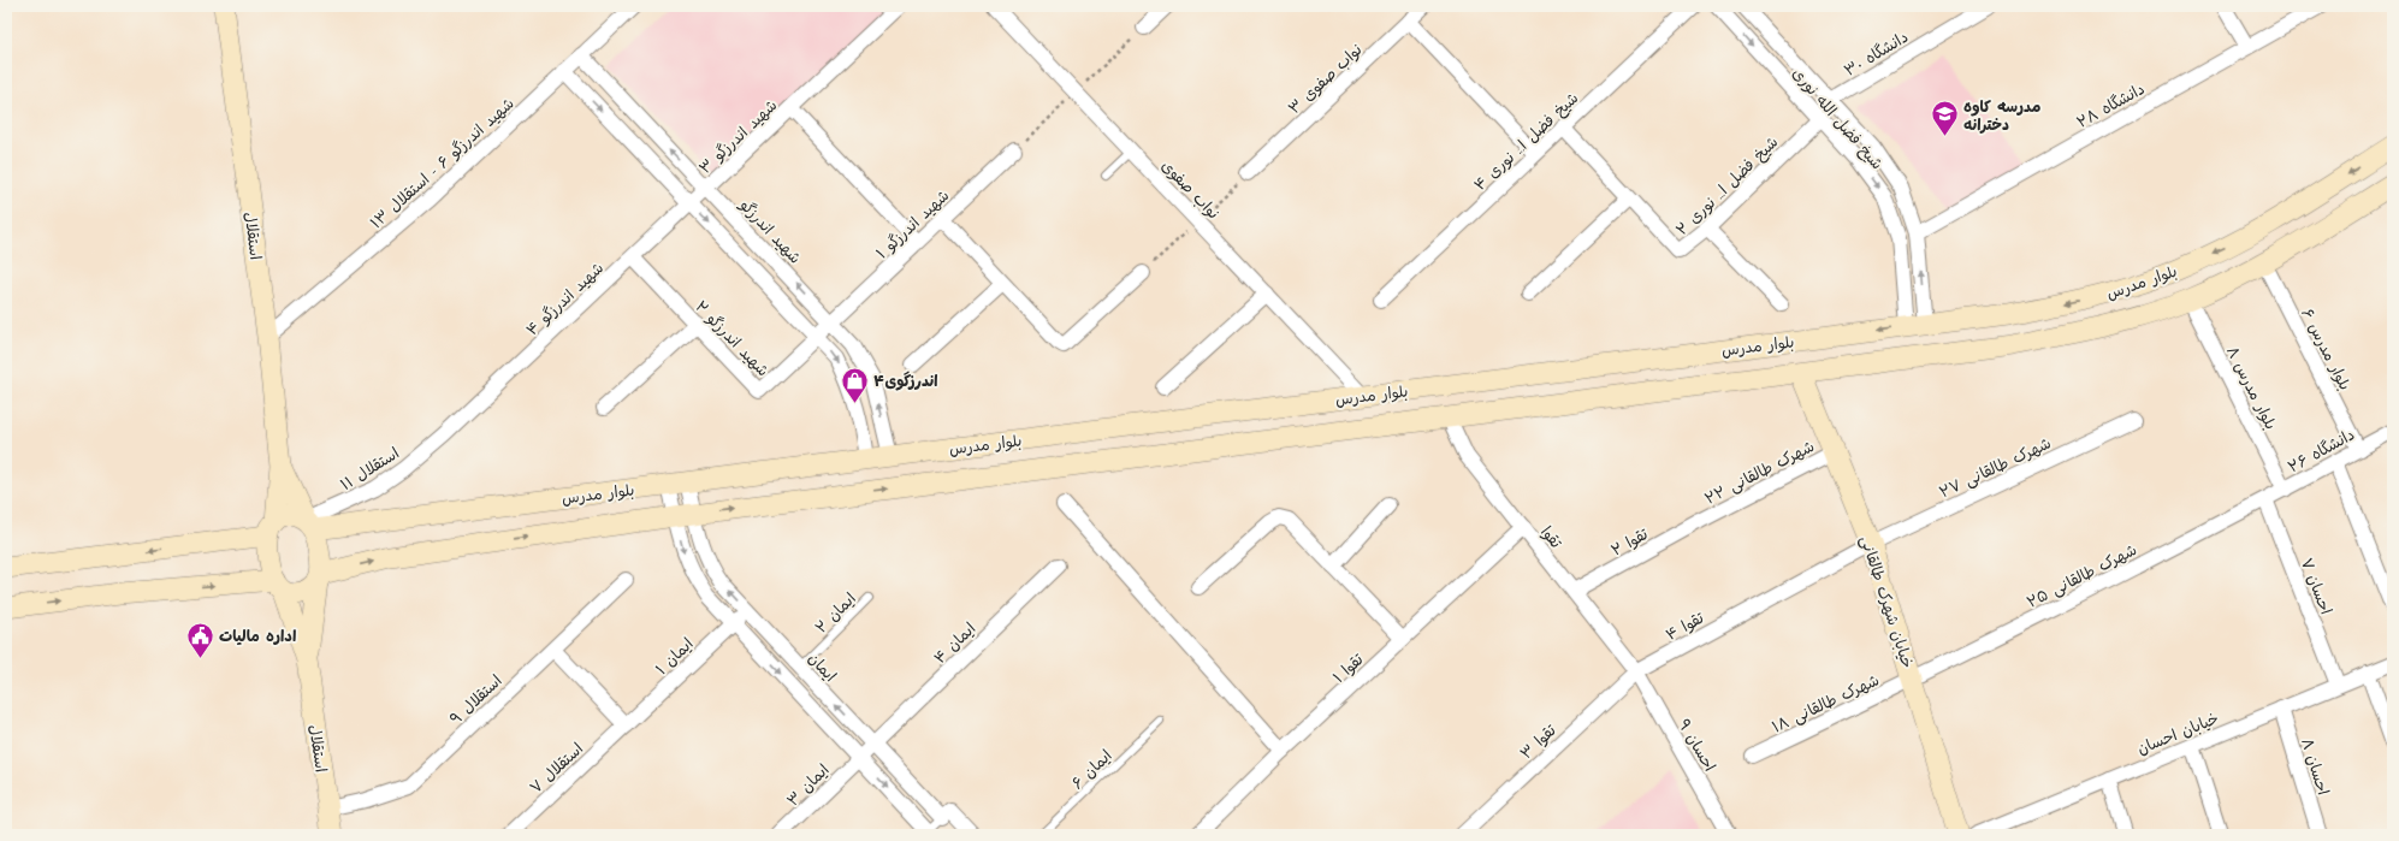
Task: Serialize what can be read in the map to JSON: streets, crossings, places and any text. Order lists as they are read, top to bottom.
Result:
{
  "streets": {
    "main road": ["استقلال", "بلوار مدرس", "خیابان شهرک طالقانی"],
    "street": [
      "دانشگاه ۳۰",
      "نواب صفوی ۳",
      "دانشگاه ۲۸",
      "شیخ فضل الله نوری",
      "شهید اندرزگو ۳",
      "شیخ فضل ا... نوری ۴",
      "شهید اندرزگو ۶ - استقلال ۱۳",
      "شیخ فضل ا... نوری ۲",
      "نواب صفوی",
      "شهید اندرزگو ۱",
      "شهید اندرزگو",
      "شهید اندرزگو ۴",
      "شهید اندرزگو ۲",
      "بلوار مدرس ۶",
      "بلوار مدرس ۸",
      "دانشگاه ۲۶",
      "شهرک طالقانی ۲۷",
      "استقلال ۱۱",
      "شهرک طالقانی ۲۲",
      "تقوا",
      "تقوا ۲",
      "شهرک طالقانی ۲۵",
      "احسان ۷",
      "تقوا ۴",
      "ایمان ۴",
      "ایمان ۱",
      "ایمان",
      "تقوا ۱",
      "استقلال ۹",
      "شهرک طالقانی ۱۸",
      "خیابان احسان",
      "تقوا ۳",
      "احسان ۹",
      "احسان ۸",
      "استقلال ۷",
      "ایمان ۳"
    ],
    "lane": ["ایمان ۲", "ایمان ۶"]
  },
  "crossings": [
    ["دانشگاه ۳۰", "شیخ فضل الله نوری"],
    ["دانشگاه ۳۰", "شیخ فضل ا... نوری ۲"],
    ["دانشگاه ۲۸", "شیخ فضل الله نوری"],
    ["شیخ فضل الله نوری", "شیخ فضل ا... نوری ۲"],
    ["شیخ فضل الله نوری", "بلوار مدرس"],
    ["شهید اندرزگو ۳", "شهید اندرزگو"],
    ["شهید اندرزگو ۳", "شهید اندرزگو ۴"],
    ["شیخ فضل ا... نوری ۴", "شیخ فضل ا... نوری ۲"],
    ["شهید اندرزگو ۶ - استقلال ۱۳", "شهید اندرزگو"],
    ["شهید اندرزگو ۶ - استقلال ۱۳", "استقلال"],
    ["نواب صفوی", "بلوار مدرس"],
    ["شهید اندرزگو ۱", "شهید اندرزگو"],
    ["شهید اندرزگو ۱", "شهید اندرزگو ۲"],
    ["شهید اندرزگو", "بلوار مدرس"],
    ["شهید اندرزگو", "شهید اندرزگو ۴"],
    ["شهید اندرزگو", "شهید اندرزگو ۲"],
    ["استقلال", "بلوار مدرس"],
    ["استقلال", "استقلال ۱۱"],
    ["استقلال", "استقلال ۹"],
    ["بلوار مدرس", "بلوار مدرس ۶"],
    ["بلوار مدرس", "بلوار مدرس ۸"],
    ["بلوار مدرس", "استقلال ۱۱"],
    ["بلوار مدرس", "تقوا"],
    ["بلوار مدرس", "خیابان شهرک طالقانی"],
    ["بلوار مدرس", "ایمان"],
    ["شهید اندرزگو ۴", "شهید اندرزگو ۲"],
    ["شهید اندرزگو ۴", "استقلال ۱۱"],
    ["بلوار مدرس ۶", "دانشگاه ۲۶"],
    ["بلوار مدرس ۸", "دانشگاه ۲۶"],
    ["دانشگاه ۲۶", "شهرک طالقانی ۲۵"],
    ["دانشگاه ۲۶", "احسان ۷"],
    ["شهرک طالقانی ۲۷", "خیابان شهرک طالقانی"],
    ["شهرک طالقانی ۲۷", "تقوا ۴"],
    ["شهرک طالقانی ۲۲", "تقوا ۲"],
    ["شهرک طالقانی ۲۲", "خیابان شهرک طالقانی"],
    ["تقوا", "تقوا ۲"],
    ["تقوا", "تقوا ۴"],
    ["تقوا", "تقوا ۱"],
    ["تقوا", "تقوا ۳"],
    ["تقوا", "احسان ۹"],
    ["شهرک طالقانی ۲۵", "احسان ۷"],
    ["شهرک طالقانی ۲۵", "خیابان شهرک طالقانی"],
    ["شهرک طالقانی ۲۵", "شهرک طالقانی ۱۸"],
    ["احسان ۷", "خیابان احسان"],
    ["خیابان شهرک طالقانی", "شهرک طالقانی ۱۸"],
    ["ایمان ۲", "ایمان"],
    ["تقوا ۴", "تقوا ۳"],
    ["تقوا ۴", "احسان ۹"],
    ["ایمان ۴", "ایمان"],
    ["ایمان ۴", "ایمان ۳"],
    ["ایمان ۱", "ایمان"],
    ["ایمان ۱", "استقلال ۷"],
    ["ایمان", "ایمان ۳"],
    ["خیابان احسان", "احسان ۸"],
    ["تقوا ۳", "احسان ۹"]
  ],
  "places": {
    "school or university": ["مدرسه کاوه دخترانه"],
    "shop": ["اندرزگوی۴"],
    "public building": ["اداره مالیات"]
  }
}
